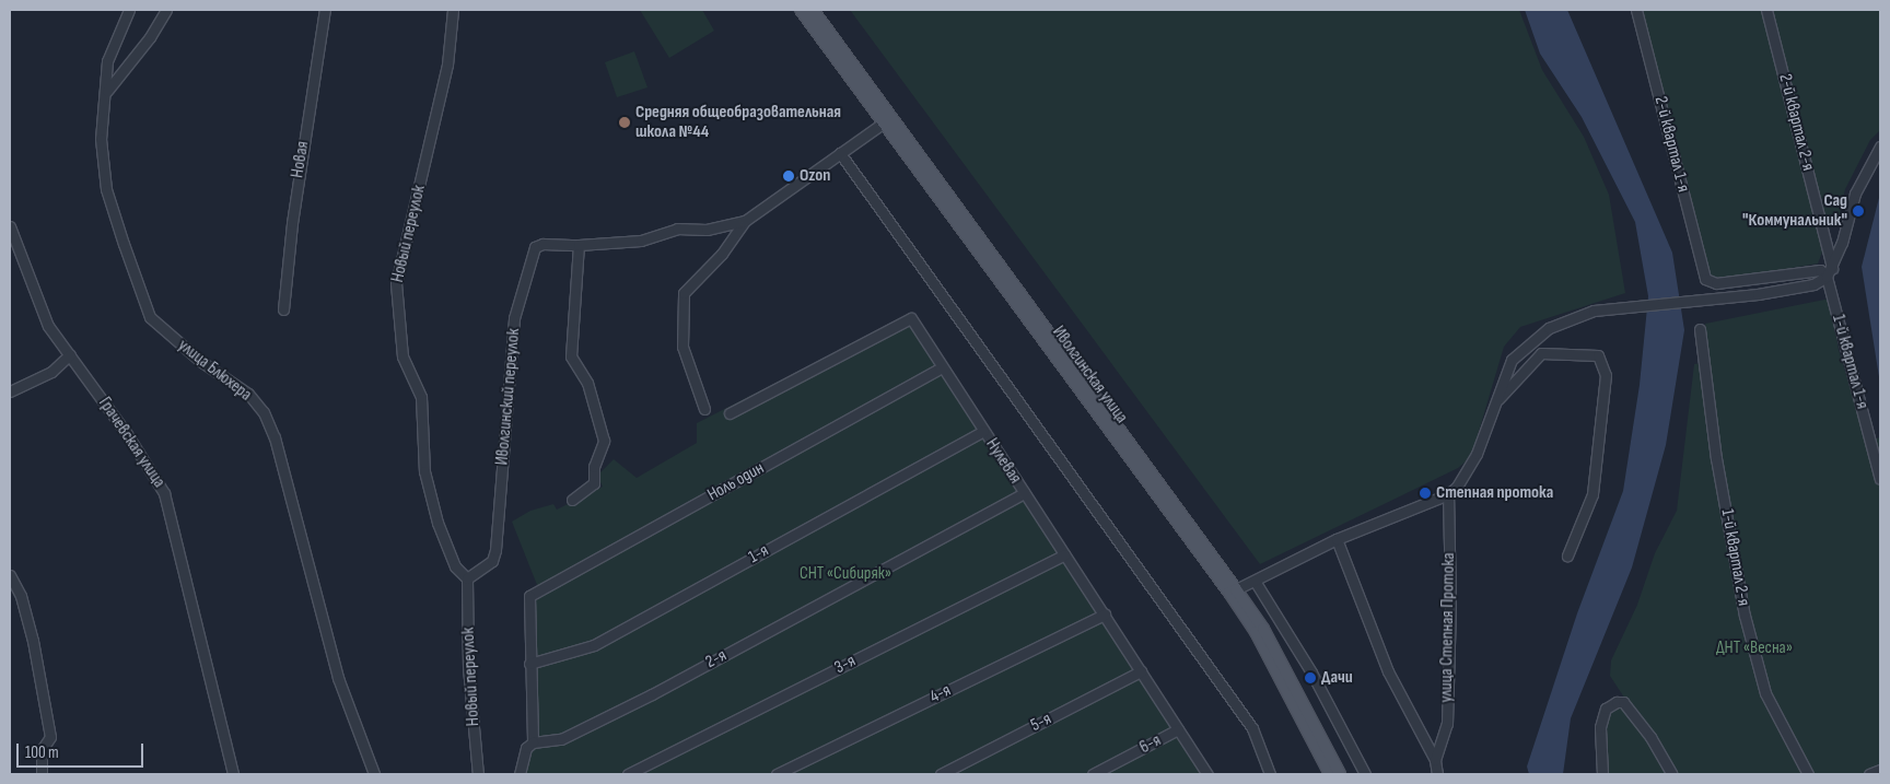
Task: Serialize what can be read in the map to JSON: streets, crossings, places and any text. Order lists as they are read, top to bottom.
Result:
{
  "streets": {
    "main road": ["Иволгинская улица"],
    "street": [
      "2-й квартал 2-я",
      "2-й квартал 1-я",
      "Новая",
      "Новый переулок",
      "1-й квартал 1-я",
      "улица Блюхера",
      "Иволгинский переулок",
      "Грачевская улица",
      "Нулевая",
      "Ноль один",
      "1-я",
      "1-й квартал 2-я",
      "улица Степная Протока",
      "2-я",
      "3-я",
      "4-я",
      "5-я",
      "6-я"
    ]
  },
  "crossings": [
    ["2-й квартал 1-я", "1-й квартал 1-я"],
    ["Новый переулок", "Иволгинский переулок"],
    ["Иволгинская улица", "Иволгинский переулок"],
    ["Нулевая", "Ноль один"],
    ["Нулевая", "1-я"],
    ["Нулевая", "2-я"],
    ["Нулевая", "3-я"],
    ["Нулевая", "4-я"],
    ["Нулевая", "5-я"],
    ["Нулевая", "6-я"],
    ["Ноль один", "1-я"]
  ],
  "parks": ["СНТ «Сибиряк»", "ДНТ «Весна»"],
  "places": [
    "Средняя общеобразовательная школа №44",
    "Ozon",
    "Сад \"Коммунальник\"",
    "Степная протока",
    "Дачи"
  ],
  "scale_bar": "100 m"
}
